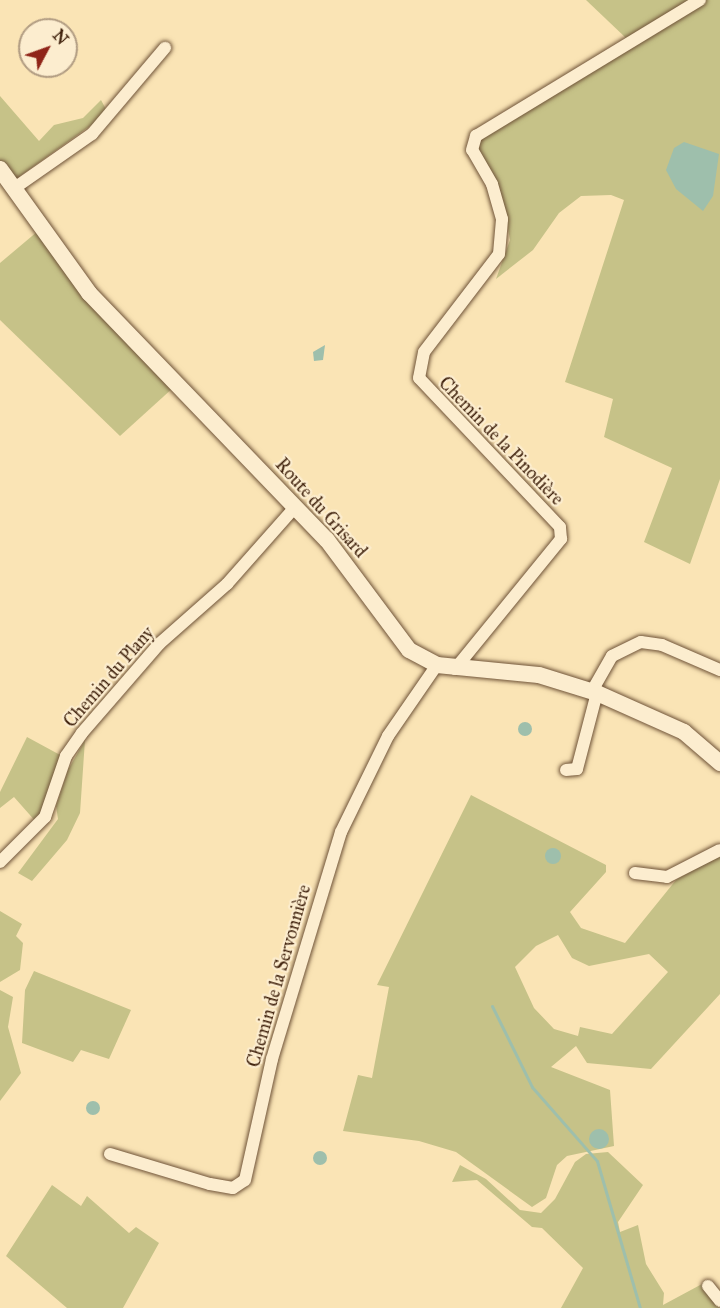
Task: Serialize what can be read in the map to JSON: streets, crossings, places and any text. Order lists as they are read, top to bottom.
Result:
{
  "streets": {
    "street": [
      "Chemin de la Pinodière",
      "Route du Grisard",
      "Chemin du Plany",
      "Chemin de la Servonnière"
    ]
  },
  "crossings": [
    ["Chemin de la Pinodière", "Route du Grisard"],
    ["Route du Grisard", "Chemin du Plany"],
    ["Route du Grisard", "Chemin de la Servonnière"]
  ],
  "north": "top right"
}
